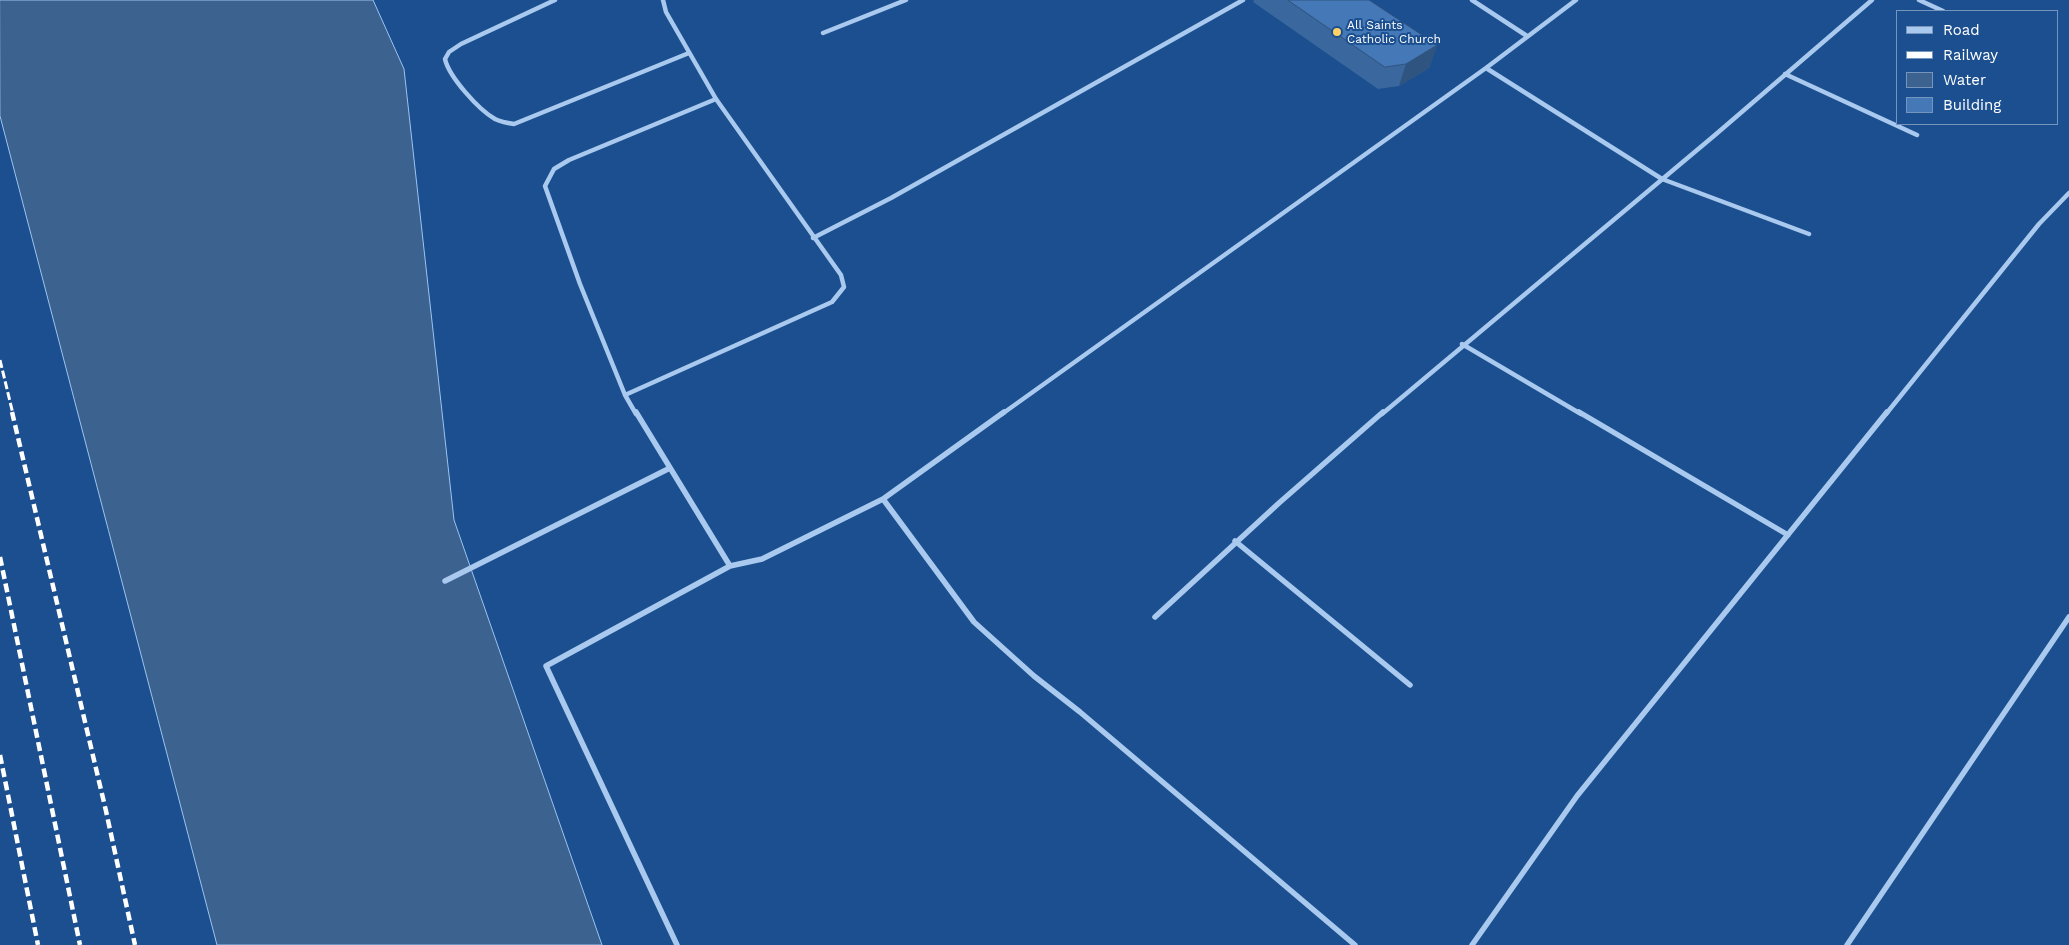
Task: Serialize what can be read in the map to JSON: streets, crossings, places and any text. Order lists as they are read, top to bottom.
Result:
{
  "places": ["All Saints Catholic Church"],
  "legend": [
    "Road",
    "Railway",
    "Water",
    "Building"
  ]
}
